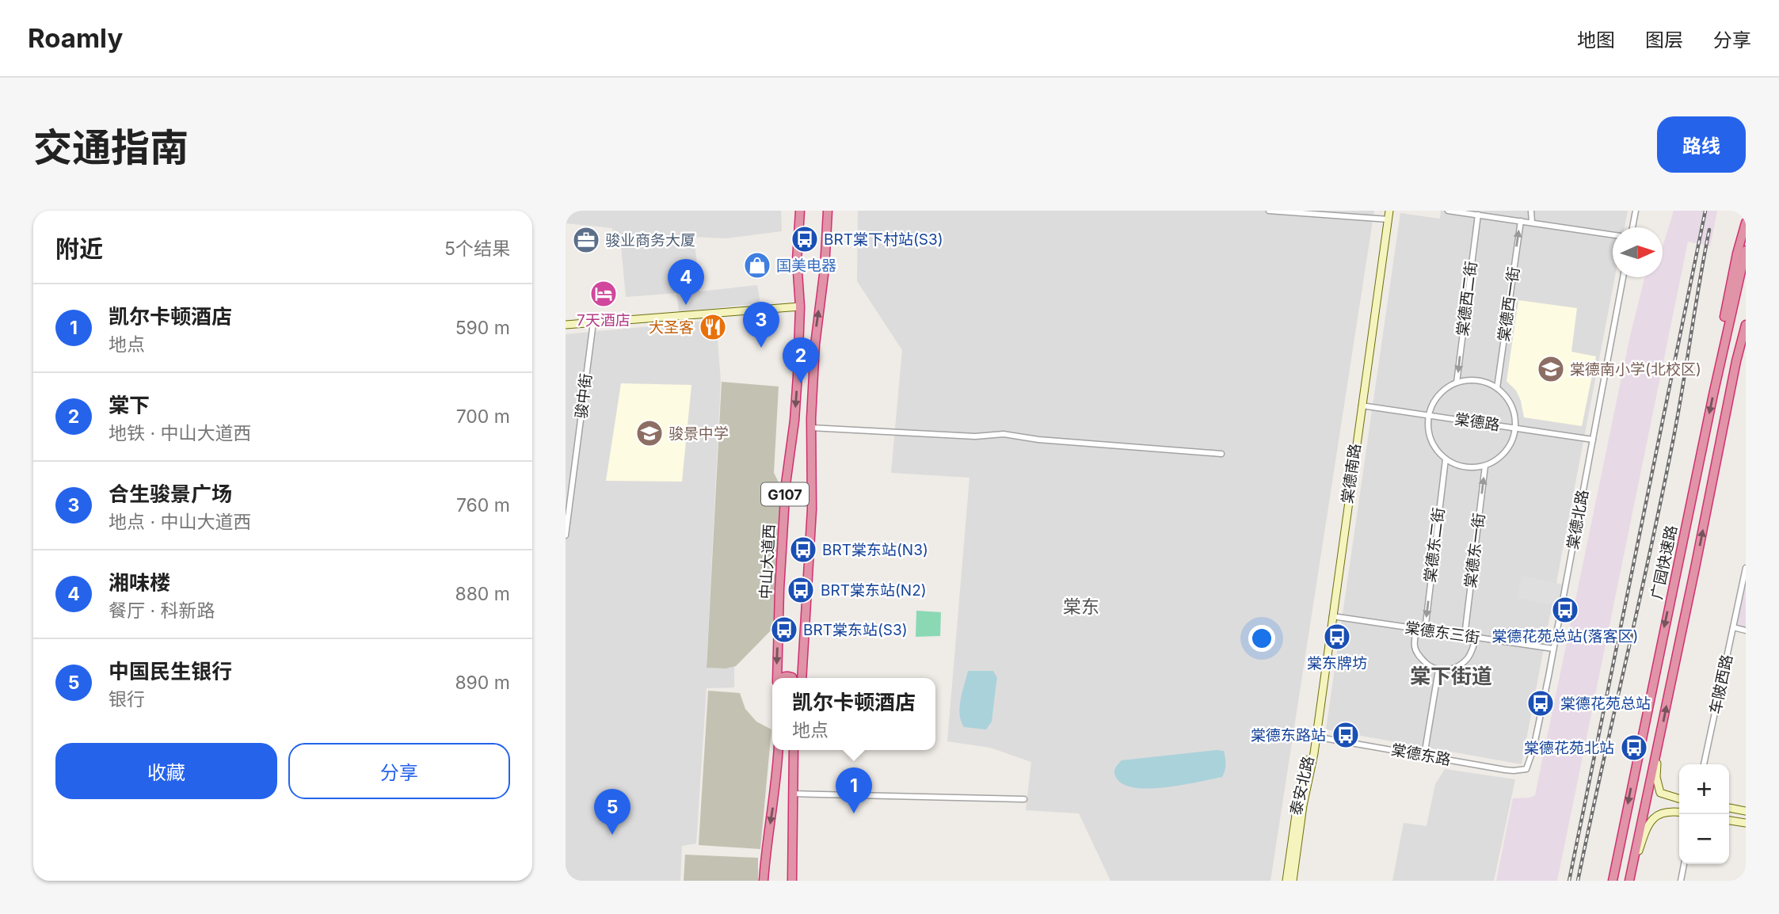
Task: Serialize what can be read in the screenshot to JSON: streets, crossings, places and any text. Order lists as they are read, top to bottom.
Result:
{
  "streets": {
    "highway": ["G107", "中山大道西", "广园快速路"],
    "street": [
      "棠德西二街",
      "棠德西一街",
      "骏中街",
      "棠德路",
      "棠德南路",
      "棠德北路",
      "棠德东二街",
      "棠德东一街",
      "棠德东三街",
      "车陂西路",
      "棠德东路",
      "泰安北路"
    ]
  },
  "crossings": [
    ["棠德路", "棠德南路"],
    ["棠德路", "棠德北路"],
    ["棠德南路", "棠德东三街"],
    ["棠德南路", "棠德东路"],
    ["棠德南路", "泰安北路"],
    ["棠德北路", "棠德东三街"],
    ["棠德北路", "棠德东路"],
    ["棠德东二街", "棠德东三街"],
    ["棠德东一街", "棠德东三街"],
    ["棠德东路", "泰安北路"]
  ],
  "one_way": [
    "棠德西二街",
    "棠德西一街",
    "棠德东二街",
    "棠德东一街"
  ],
  "districts": ["棠东", "棠下街道"],
  "places": {
    "bus stop": [
      "BRT棠下村站(S3)",
      "BRT棠东站(N3)",
      "BRT棠东站(N2)",
      "棠德花苑总站(落客区)",
      "BRT棠东站(S3)",
      "棠东牌坊",
      "棠德花苑总站",
      "棠德东路站",
      "棠德花苑北站"
    ],
    "office": ["骏业商务大厦"],
    "shop": ["国美电器"],
    "hotel": ["7天酒店"],
    "restaurant": ["大圣客"],
    "school or university": ["棠德南小学(北校区)", "骏景中学"]
  },
  "north": "right",
  "page": {
    "header": "Roamly",
    "nav": ["地图", "图层", "分享"],
    "title": "交通指南",
    "buttons": [
      "路线",
      ["收藏", "分享"]
    ],
    "heading": ["附近", "5个结果"],
    "pins": [
      "4",
      "3",
      "2",
      "1",
      "5"
    ],
    "list": [
      {
        "mark": "1",
        "name": "凯尔卡顿酒店",
        "note": "地点",
        "value": "590 m"
      },
      {
        "mark": "2",
        "name": "棠下",
        "note": "地铁 · 中山大道西",
        "value": "700 m"
      },
      {
        "mark": "3",
        "name": "合生骏景广场",
        "note": "地点 · 中山大道西",
        "value": "760 m"
      },
      {
        "mark": "4",
        "name": "湘味楼",
        "note": "餐厅 · 科新路",
        "value": "880 m"
      },
      {
        "mark": "5",
        "name": "中国民生银行",
        "note": "银行",
        "value": "890 m"
      }
    ],
    "popup": ["凯尔卡顿酒店", "地点"],
    "map_buttons": ["+", "−"]
  }
}
